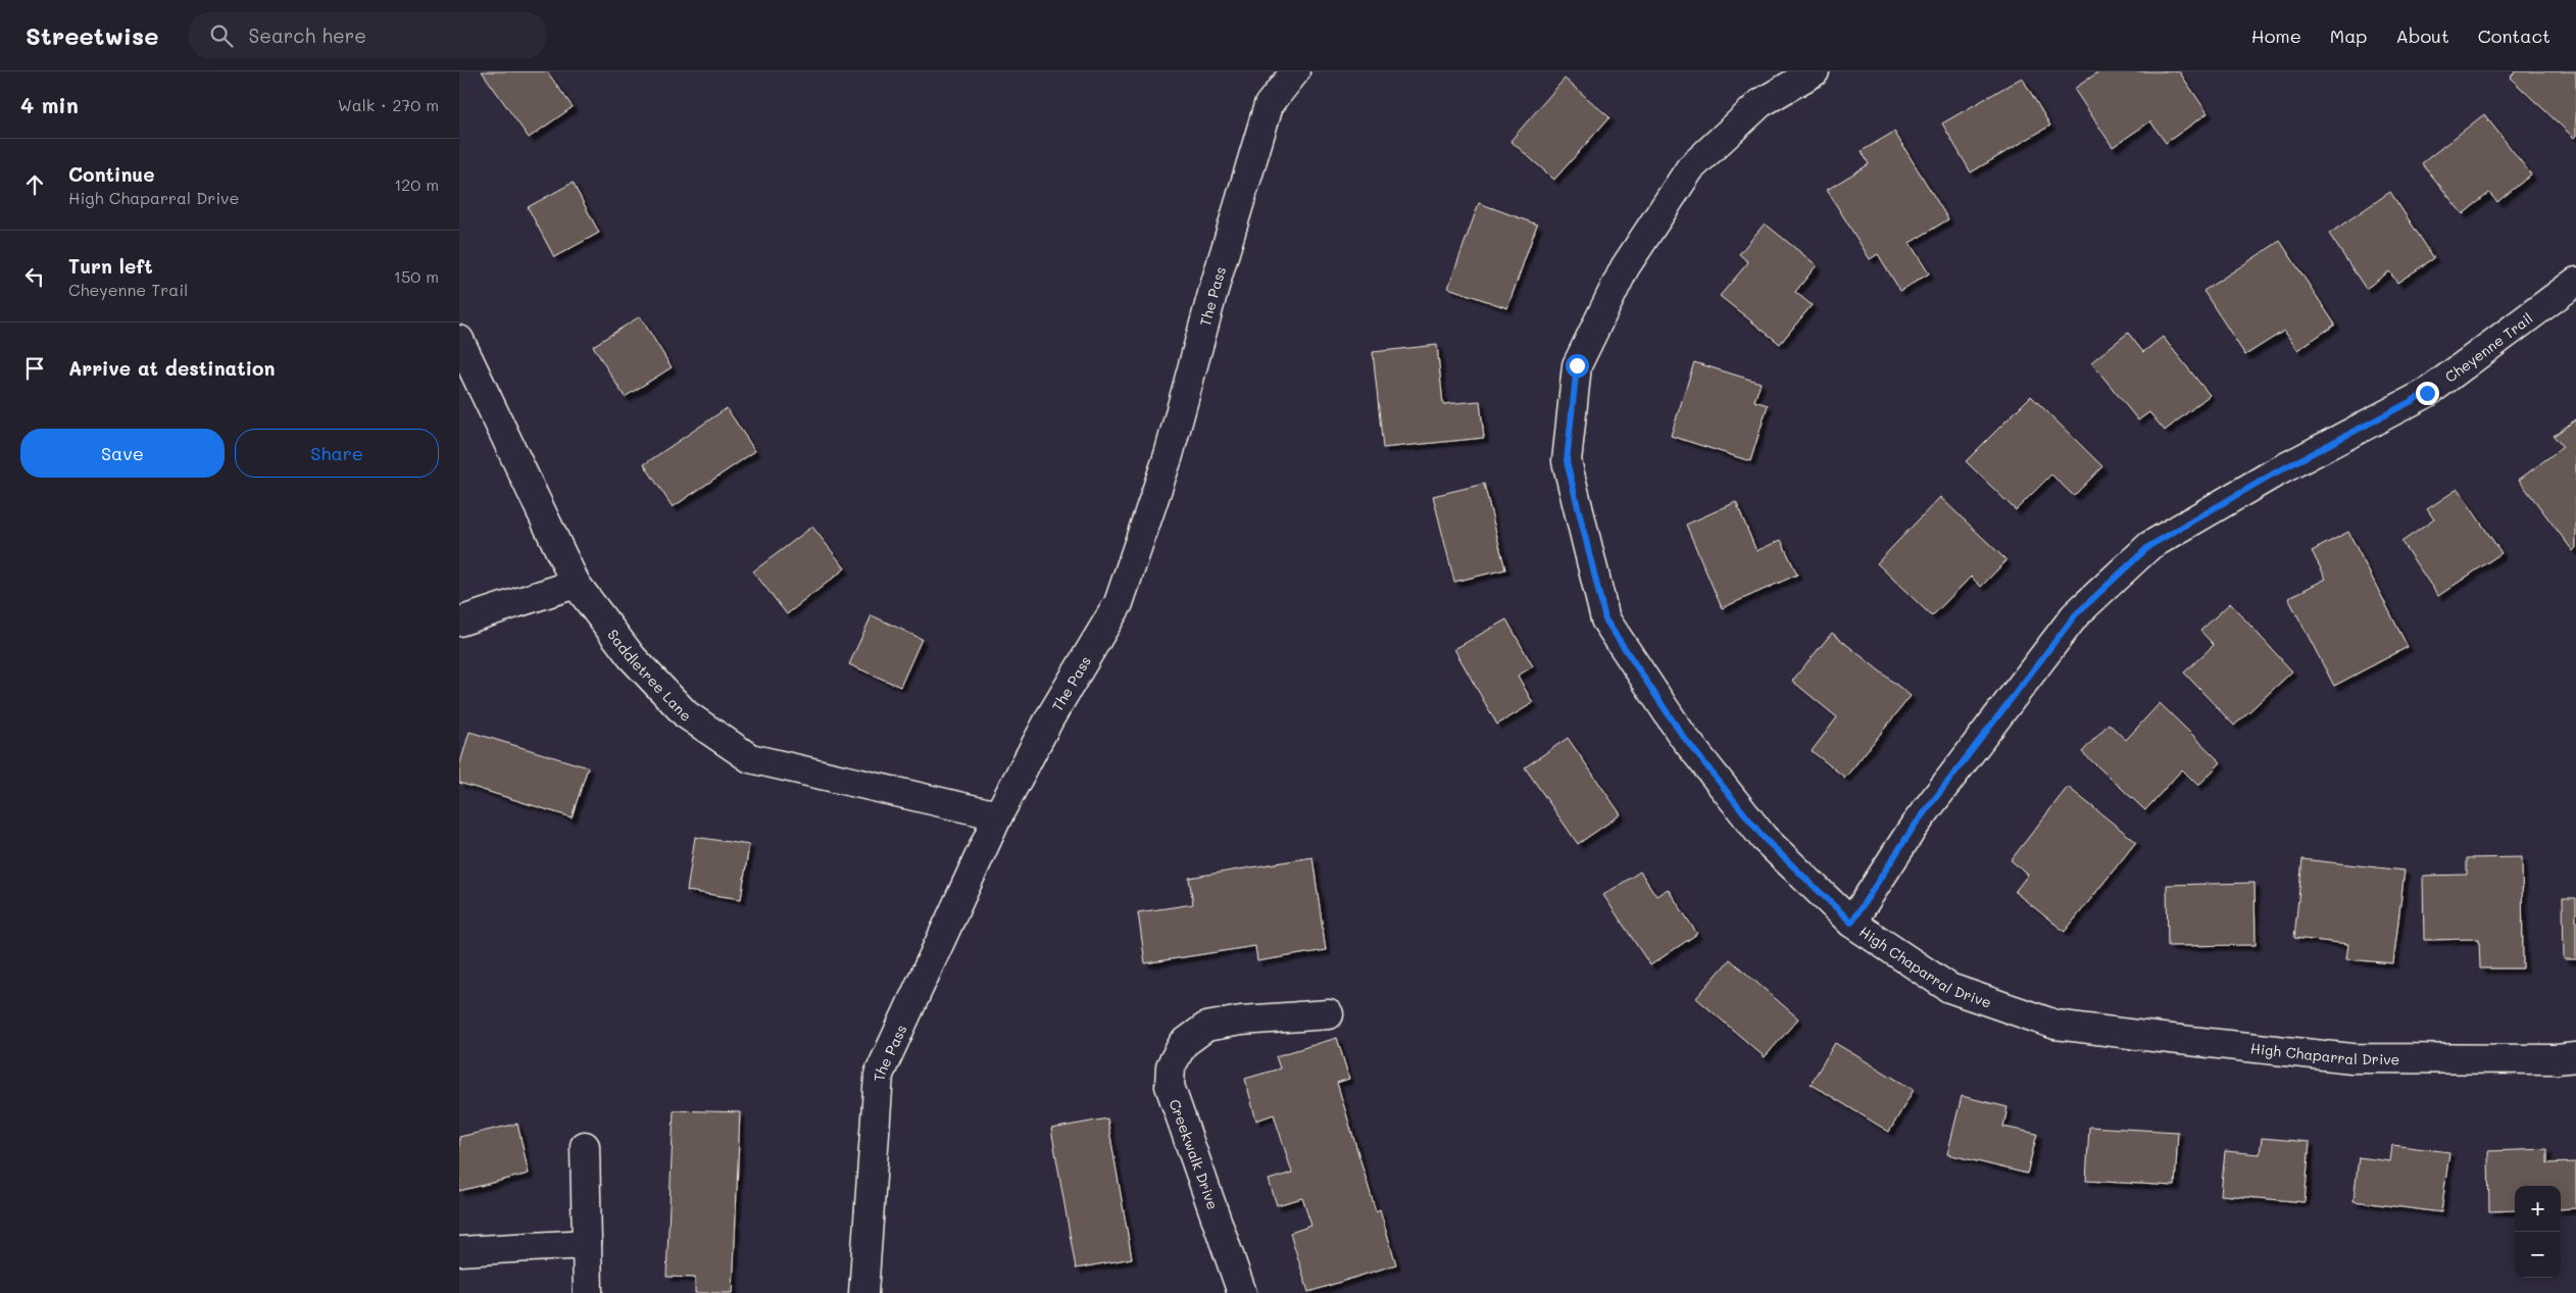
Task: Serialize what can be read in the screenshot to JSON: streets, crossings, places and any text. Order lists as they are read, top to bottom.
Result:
{
  "streets": {
    "street": [
      "The Pass",
      "Cheyenne Trail",
      "Saddletree Lane",
      "High Chaparral Drive",
      "Creekwalk Drive"
    ]
  },
  "crossings": [
    ["The Pass", "Saddletree Lane"],
    ["Cheyenne Trail", "High Chaparral Drive"]
  ],
  "page": {
    "header": "Streetwise",
    "search": "Search here",
    "nav": [
      "Home",
      "Map",
      "About",
      "Contact"
    ],
    "heading": ["4 min", "Walk · 270 m"],
    "list": [
      ["Continue", "High Chaparral Drive", "120 m"],
      ["Turn left", "Cheyenne Trail", "150 m"],
      "Arrive at destination"
    ],
    "buttons": ["Save", "Share"],
    "map_buttons": ["+", "−"]
  }
}
